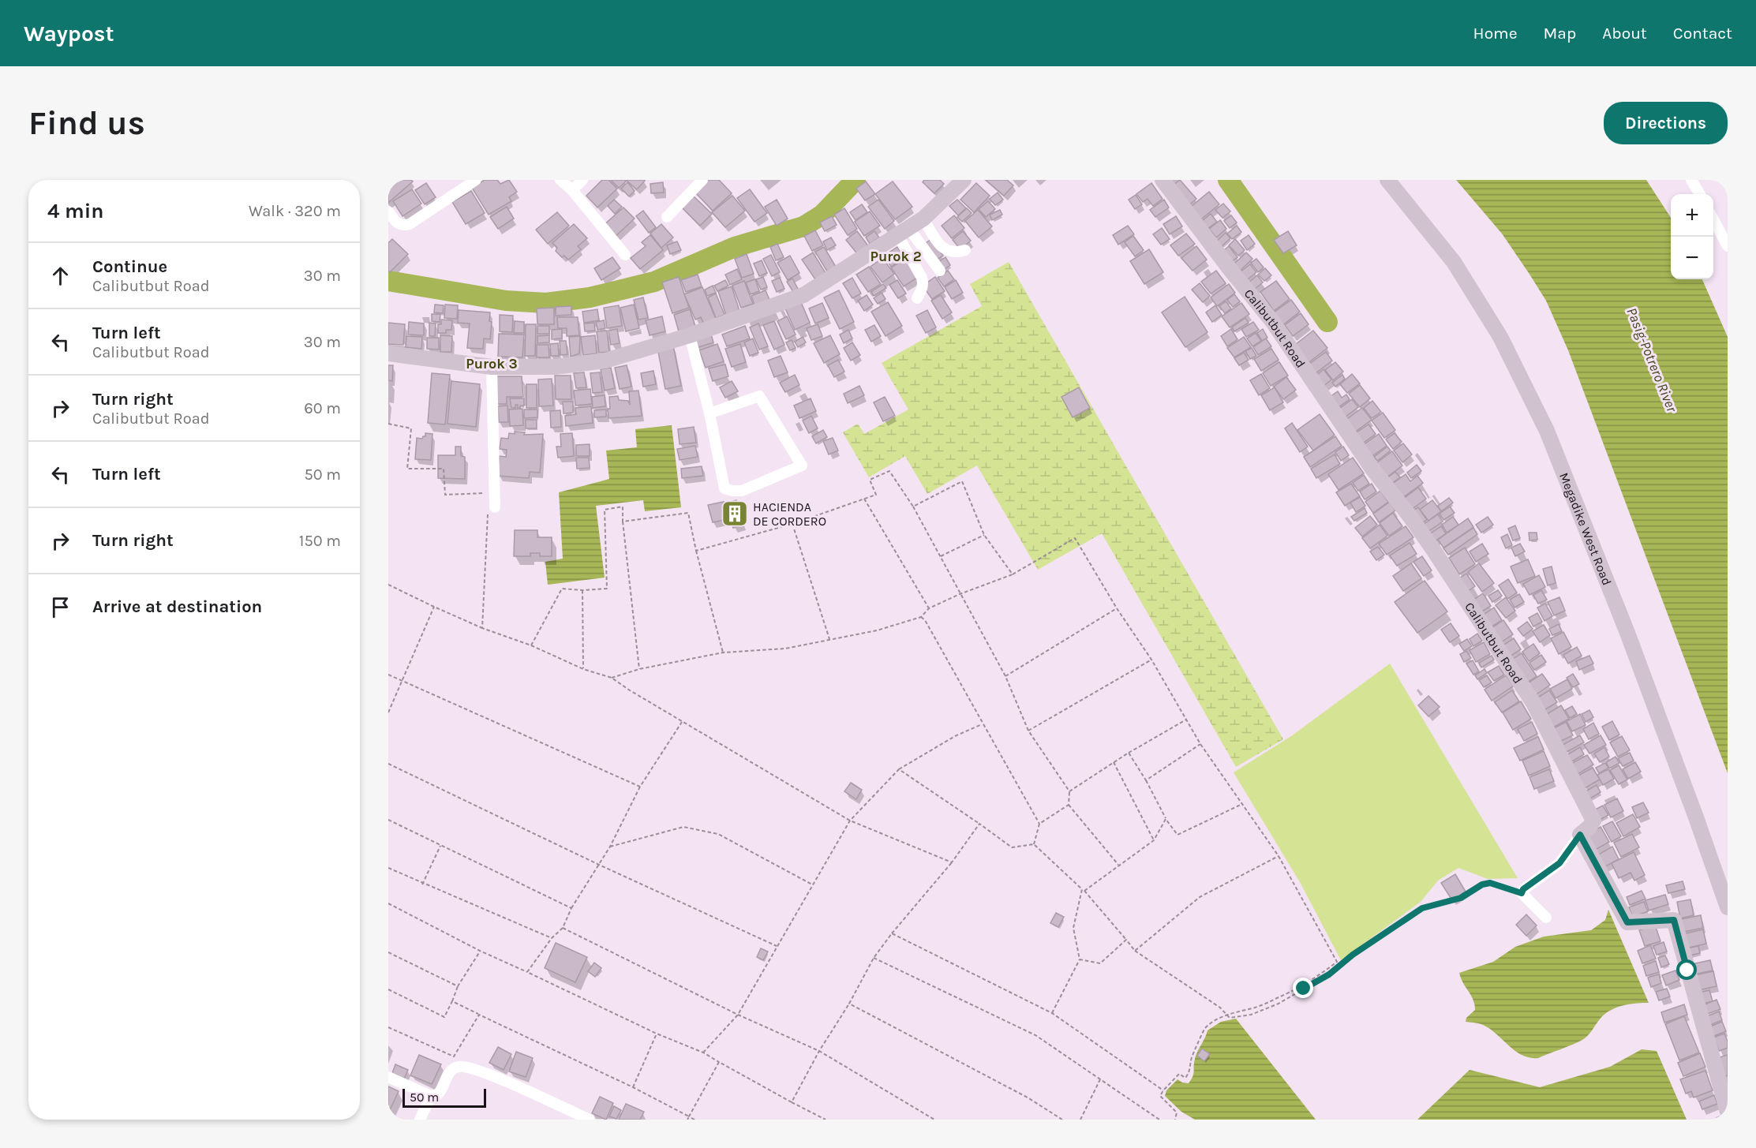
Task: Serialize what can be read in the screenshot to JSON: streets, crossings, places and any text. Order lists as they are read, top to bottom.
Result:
{
  "streets": {
    "street": ["Calibutbut Road", "Megadike West Road"]
  },
  "districts": ["Purok 2", "Purok 3"],
  "water": ["Pasig-Potrero River"],
  "places": {
    "building": ["HACIENDA DE CORDERO"]
  },
  "scale_bar": "50 m",
  "page": {
    "header": "Waypost",
    "nav": [
      "Home",
      "Map",
      "About",
      "Contact"
    ],
    "buttons": "Directions",
    "title": "Find us",
    "heading": ["4 min", "Walk · 320 m"],
    "map_buttons": ["+", "−"],
    "list": [
      ["Continue", "Calibutbut Road", "30 m"],
      ["Turn left", "Calibutbut Road", "30 m"],
      ["Turn right", "Calibutbut Road", "60 m"],
      ["Turn left", "50 m"],
      ["Turn right", "150 m"],
      "Arrive at destination"
    ],
    "scale": "50 m"
  }
}
